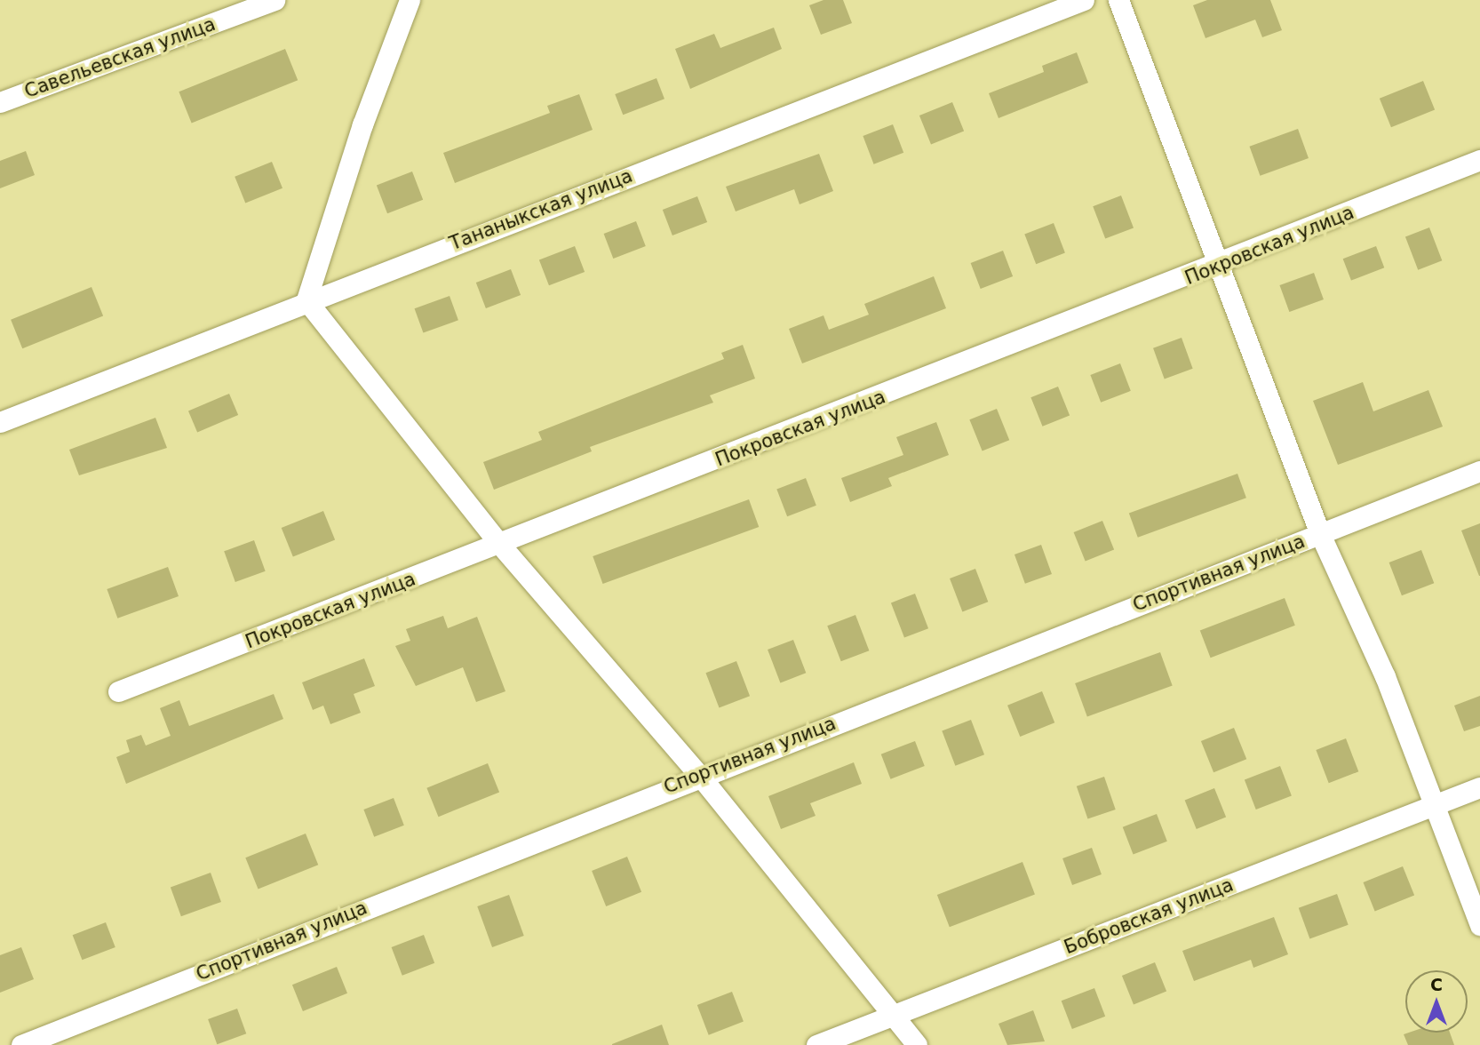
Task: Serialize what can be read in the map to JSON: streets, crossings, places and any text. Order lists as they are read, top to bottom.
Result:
{
  "streets": {
    "street": [
      "Савельевская улица",
      "Тананыкская улица",
      "Покровская улица",
      "Спортивная улица",
      "Бобровская улица"
    ]
  },
  "north": "top"
}
